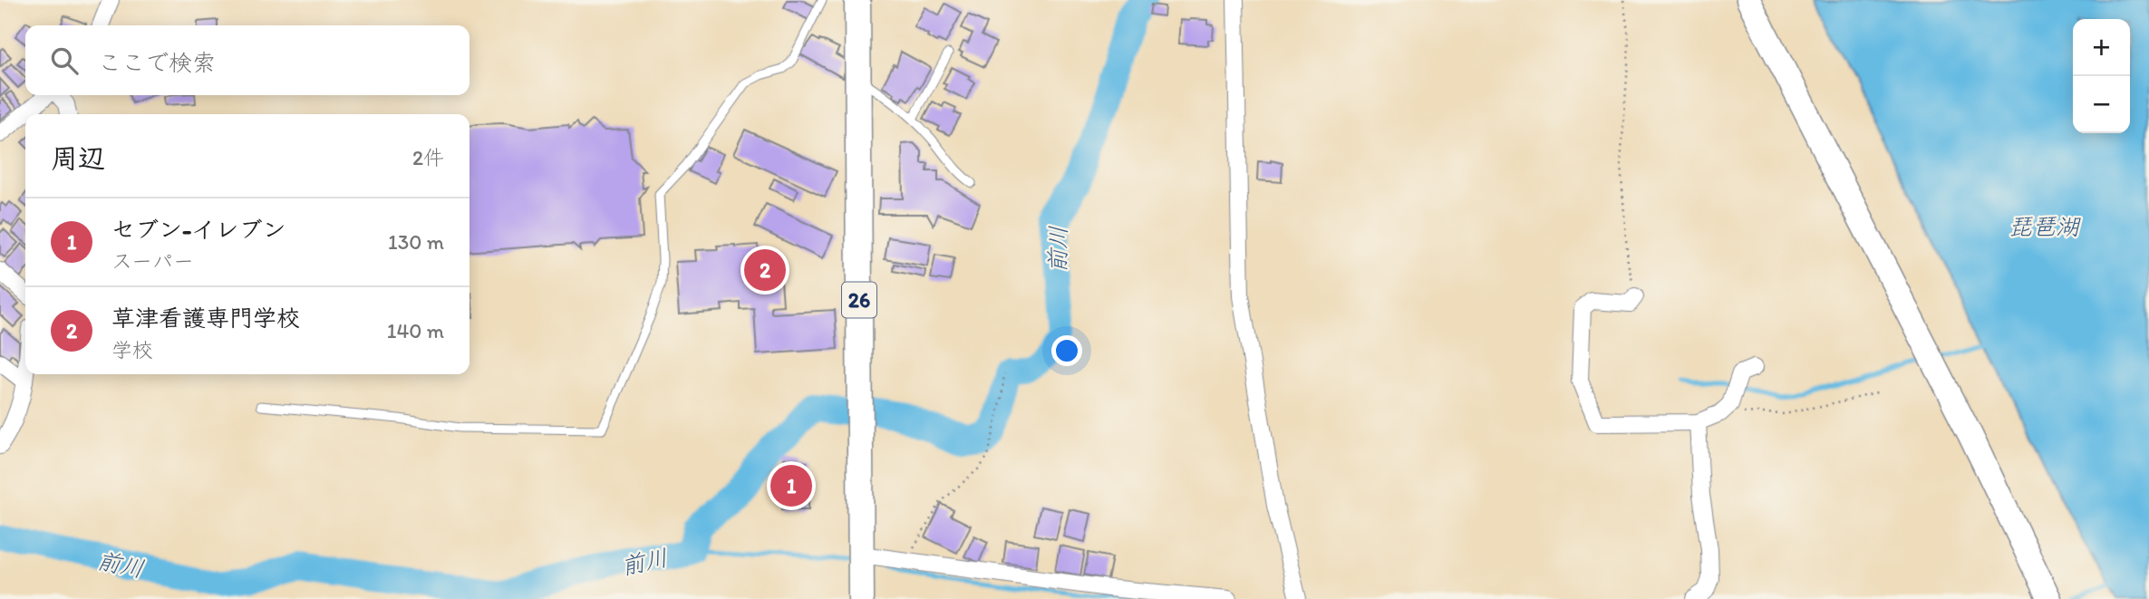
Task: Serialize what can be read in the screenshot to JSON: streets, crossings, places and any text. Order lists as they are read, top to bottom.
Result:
{
  "streets": {
    "main road": ["26"]
  },
  "water": ["琵琶湖", "前川"],
  "page": {
    "map_buttons": ["+", "−"],
    "search": "ここで検索",
    "heading": ["周辺", "2件"],
    "list": [
      {
        "mark": "1",
        "name": "セブン-イレブン",
        "note": "スーパー",
        "value": "130 m"
      },
      {
        "mark": "2",
        "name": "草津看護専門学校",
        "note": "学校",
        "value": "140 m"
      }
    ],
    "pins": ["2", "1"]
  }
}
